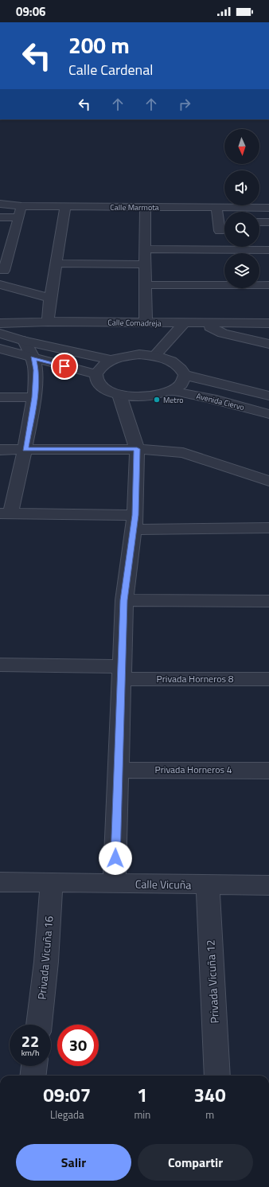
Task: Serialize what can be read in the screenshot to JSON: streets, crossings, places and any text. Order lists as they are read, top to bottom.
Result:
{
  "streets": {
    "street": [
      "Calle Marmota",
      "Calle Comadreja",
      "Avenida Ciervo",
      "Privada Horneros 8",
      "Privada Horneros 4",
      "Calle Vicuña",
      "Privada Vicuña 16",
      "Privada Vicuña 12"
    ]
  },
  "crossings": [
    ["Calle Vicuña", "Privada Vicuña 16"],
    ["Calle Vicuña", "Privada Vicuña 12"]
  ],
  "places": ["Metro"],
  "north": "bottom",
  "page": {
    "status": "09:06",
    "turn": ["200 m", "Calle Cardenal"],
    "speed": "22 km/h",
    "limit": "30",
    "eta": [
      "09:07",
      "Llegada",
      "1",
      "min",
      "340",
      "m"
    ],
    "buttons": ["Salir", "Compartir"]
  }
}
